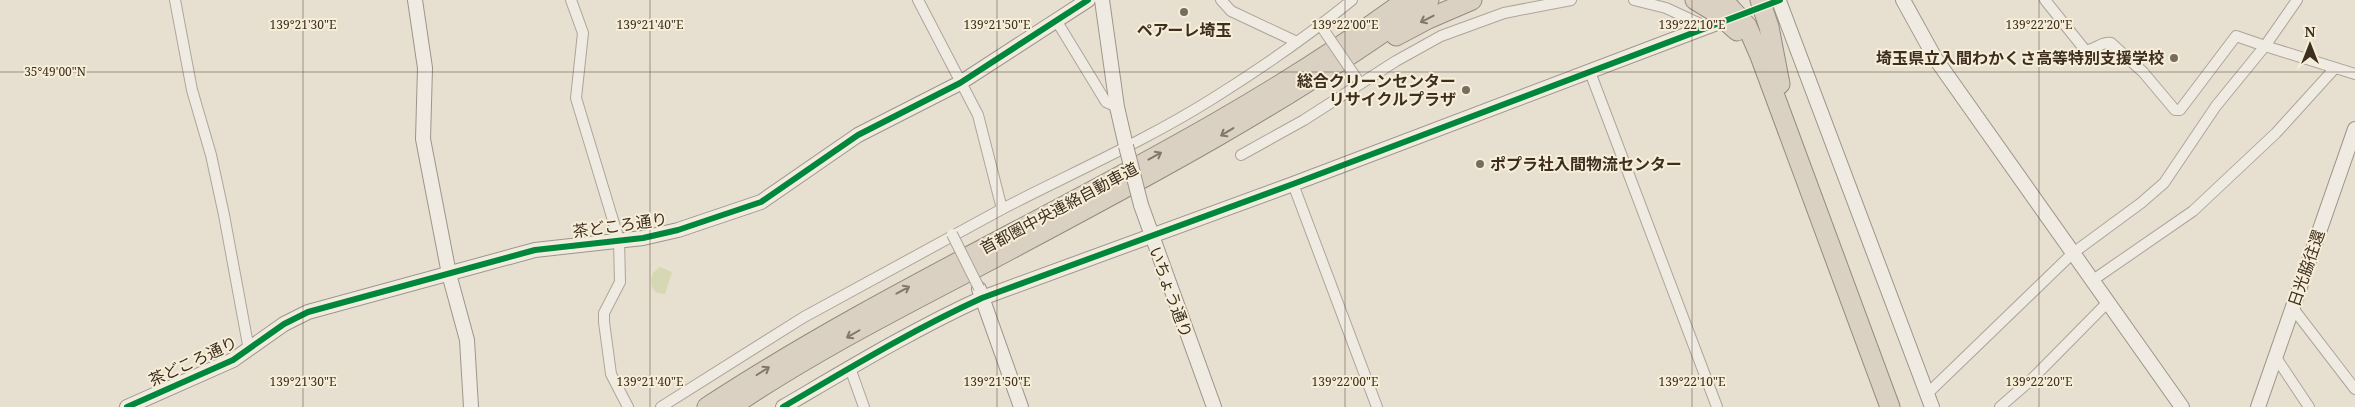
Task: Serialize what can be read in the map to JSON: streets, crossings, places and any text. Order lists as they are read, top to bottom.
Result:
{
  "streets": {
    "highway": ["首都圏中央連絡自動車道"],
    "street": ["茶どころ通り", "日光脇往還", "いちょう通り"]
  },
  "places": [
    "ペアーレ埼玉",
    "埼玉県立入間わかくさ高等特別支援学校",
    "総合クリーンセンター リサイクルプラザ",
    "ポプラ社入間物流センター"
  ],
  "north": "top",
  "coordinates": [
    "139°21'30\"E",
    "139°21'40\"E",
    "139°21'50\"E",
    "139°22'00\"E",
    "139°22'10\"E",
    "139°22'20\"E",
    "35°49'00\"N"
  ]
}
